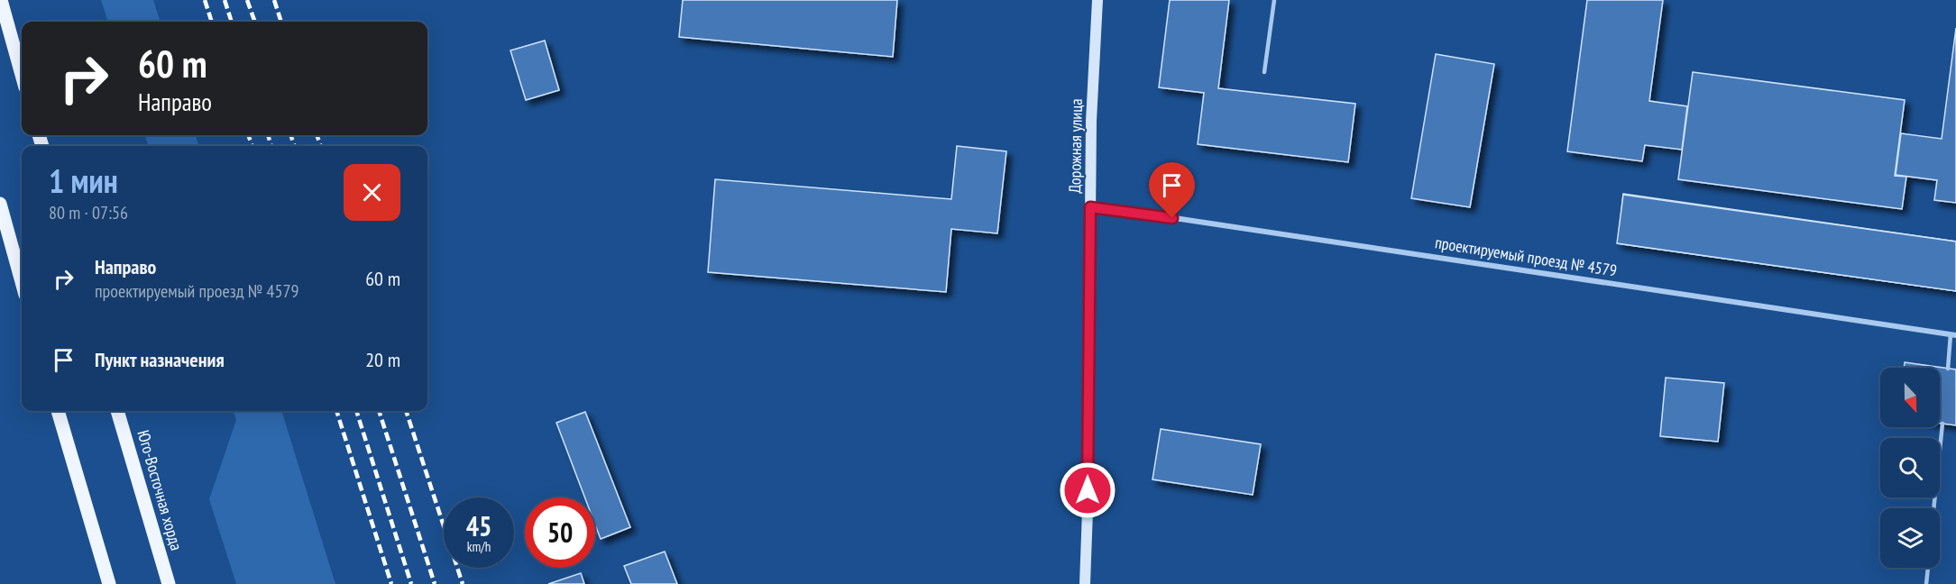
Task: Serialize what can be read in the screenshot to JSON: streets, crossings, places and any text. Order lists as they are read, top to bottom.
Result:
{
  "streets": {
    "main road": ["Дорожная улица", "Юго-Восточная хорда"],
    "street": ["проектируемый проезд № 4579"]
  },
  "crossings": [
    ["Дорожная улица", "проектируемый проезд № 4579"]
  ],
  "north": "bottom",
  "page": {
    "turn": ["60 m", "Направо"],
    "heading": ["1 мин", "80 m · 07:56"],
    "list": [
      {
        "name": "Направо",
        "note": "проектируемый проезд № 4579",
        "value": "60 m"
      },
      {
        "name": "Пункт назначения",
        "value": "20 m"
      }
    ],
    "speed": "45 km/h",
    "limit": "50"
  }
}
